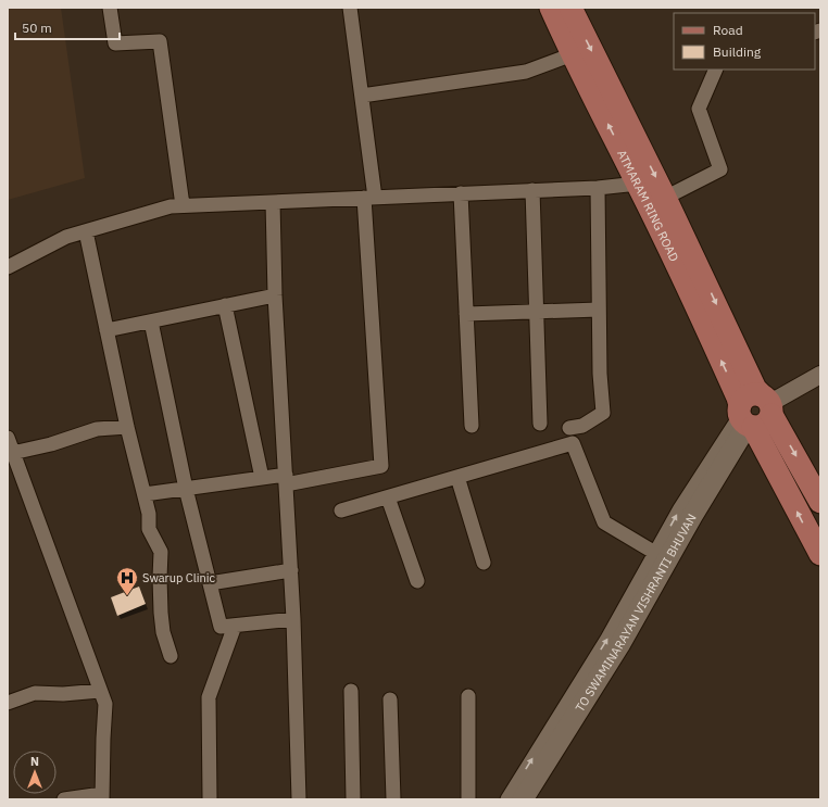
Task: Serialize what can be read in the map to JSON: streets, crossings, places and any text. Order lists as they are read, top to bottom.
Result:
{
  "streets": {
    "main road": ["ATMARAM RING ROAD", "TO SWAMINARAYAN VISHRANTI BHUVAN"]
  },
  "crossings": [
    ["ATMARAM RING ROAD", "TO SWAMINARAYAN VISHRANTI BHUVAN"]
  ],
  "places": {
    "hospital": ["Swarup Clinic"]
  },
  "legend": ["Road", "Building"],
  "scale_bar": "50 m",
  "north": "top"
}
